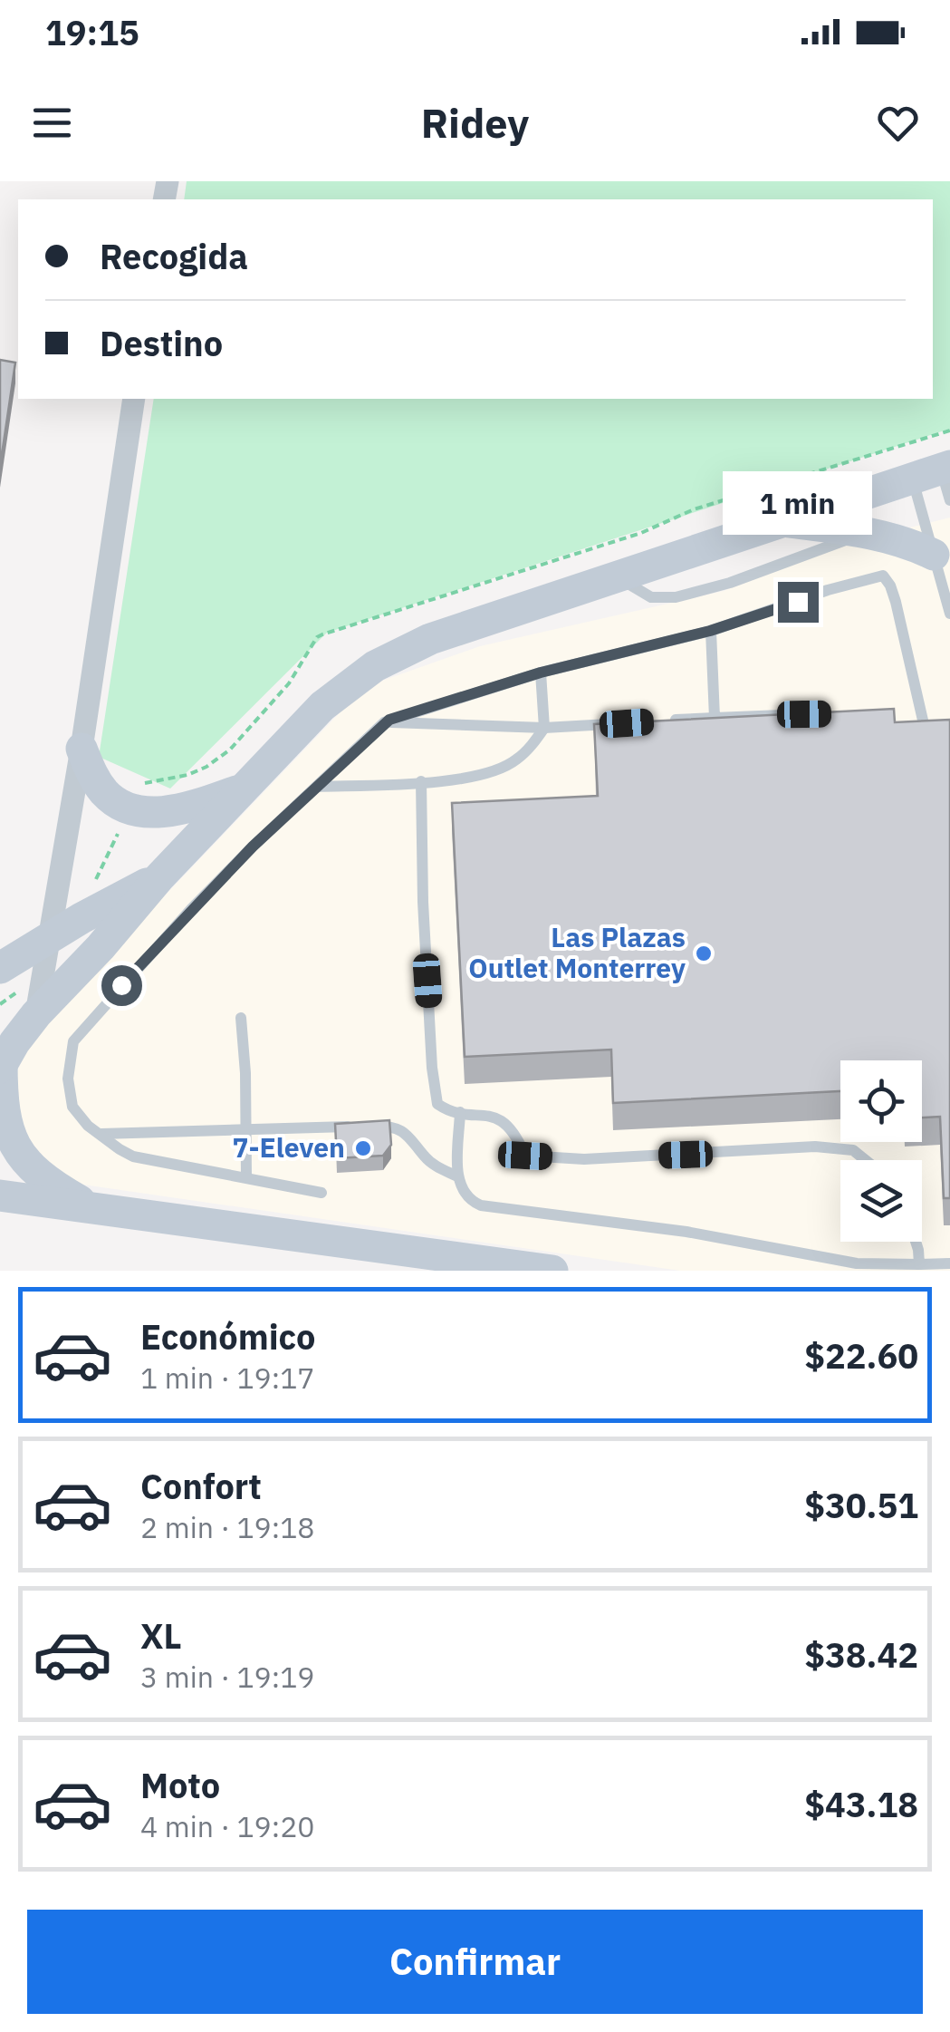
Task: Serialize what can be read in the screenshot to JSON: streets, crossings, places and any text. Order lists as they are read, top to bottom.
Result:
{
  "places": ["Las Plazas Outlet Monterrey", "7-Eleven"],
  "page": {
    "status": "19:15",
    "header": "Ridey",
    "banner": ["Recogida", "Destino"],
    "bubble": "1 min",
    "list": [
      {
        "name": "Económico",
        "note": "1 min · 19:17",
        "value": "$22.60"
      },
      {
        "name": "Confort",
        "note": "2 min · 19:18",
        "value": "$30.51"
      },
      {
        "name": "XL",
        "note": "3 min · 19:19",
        "value": "$38.42"
      },
      {
        "name": "Moto",
        "note": "4 min · 19:20",
        "value": "$43.18"
      }
    ],
    "buttons": "Confirmar"
  }
}
